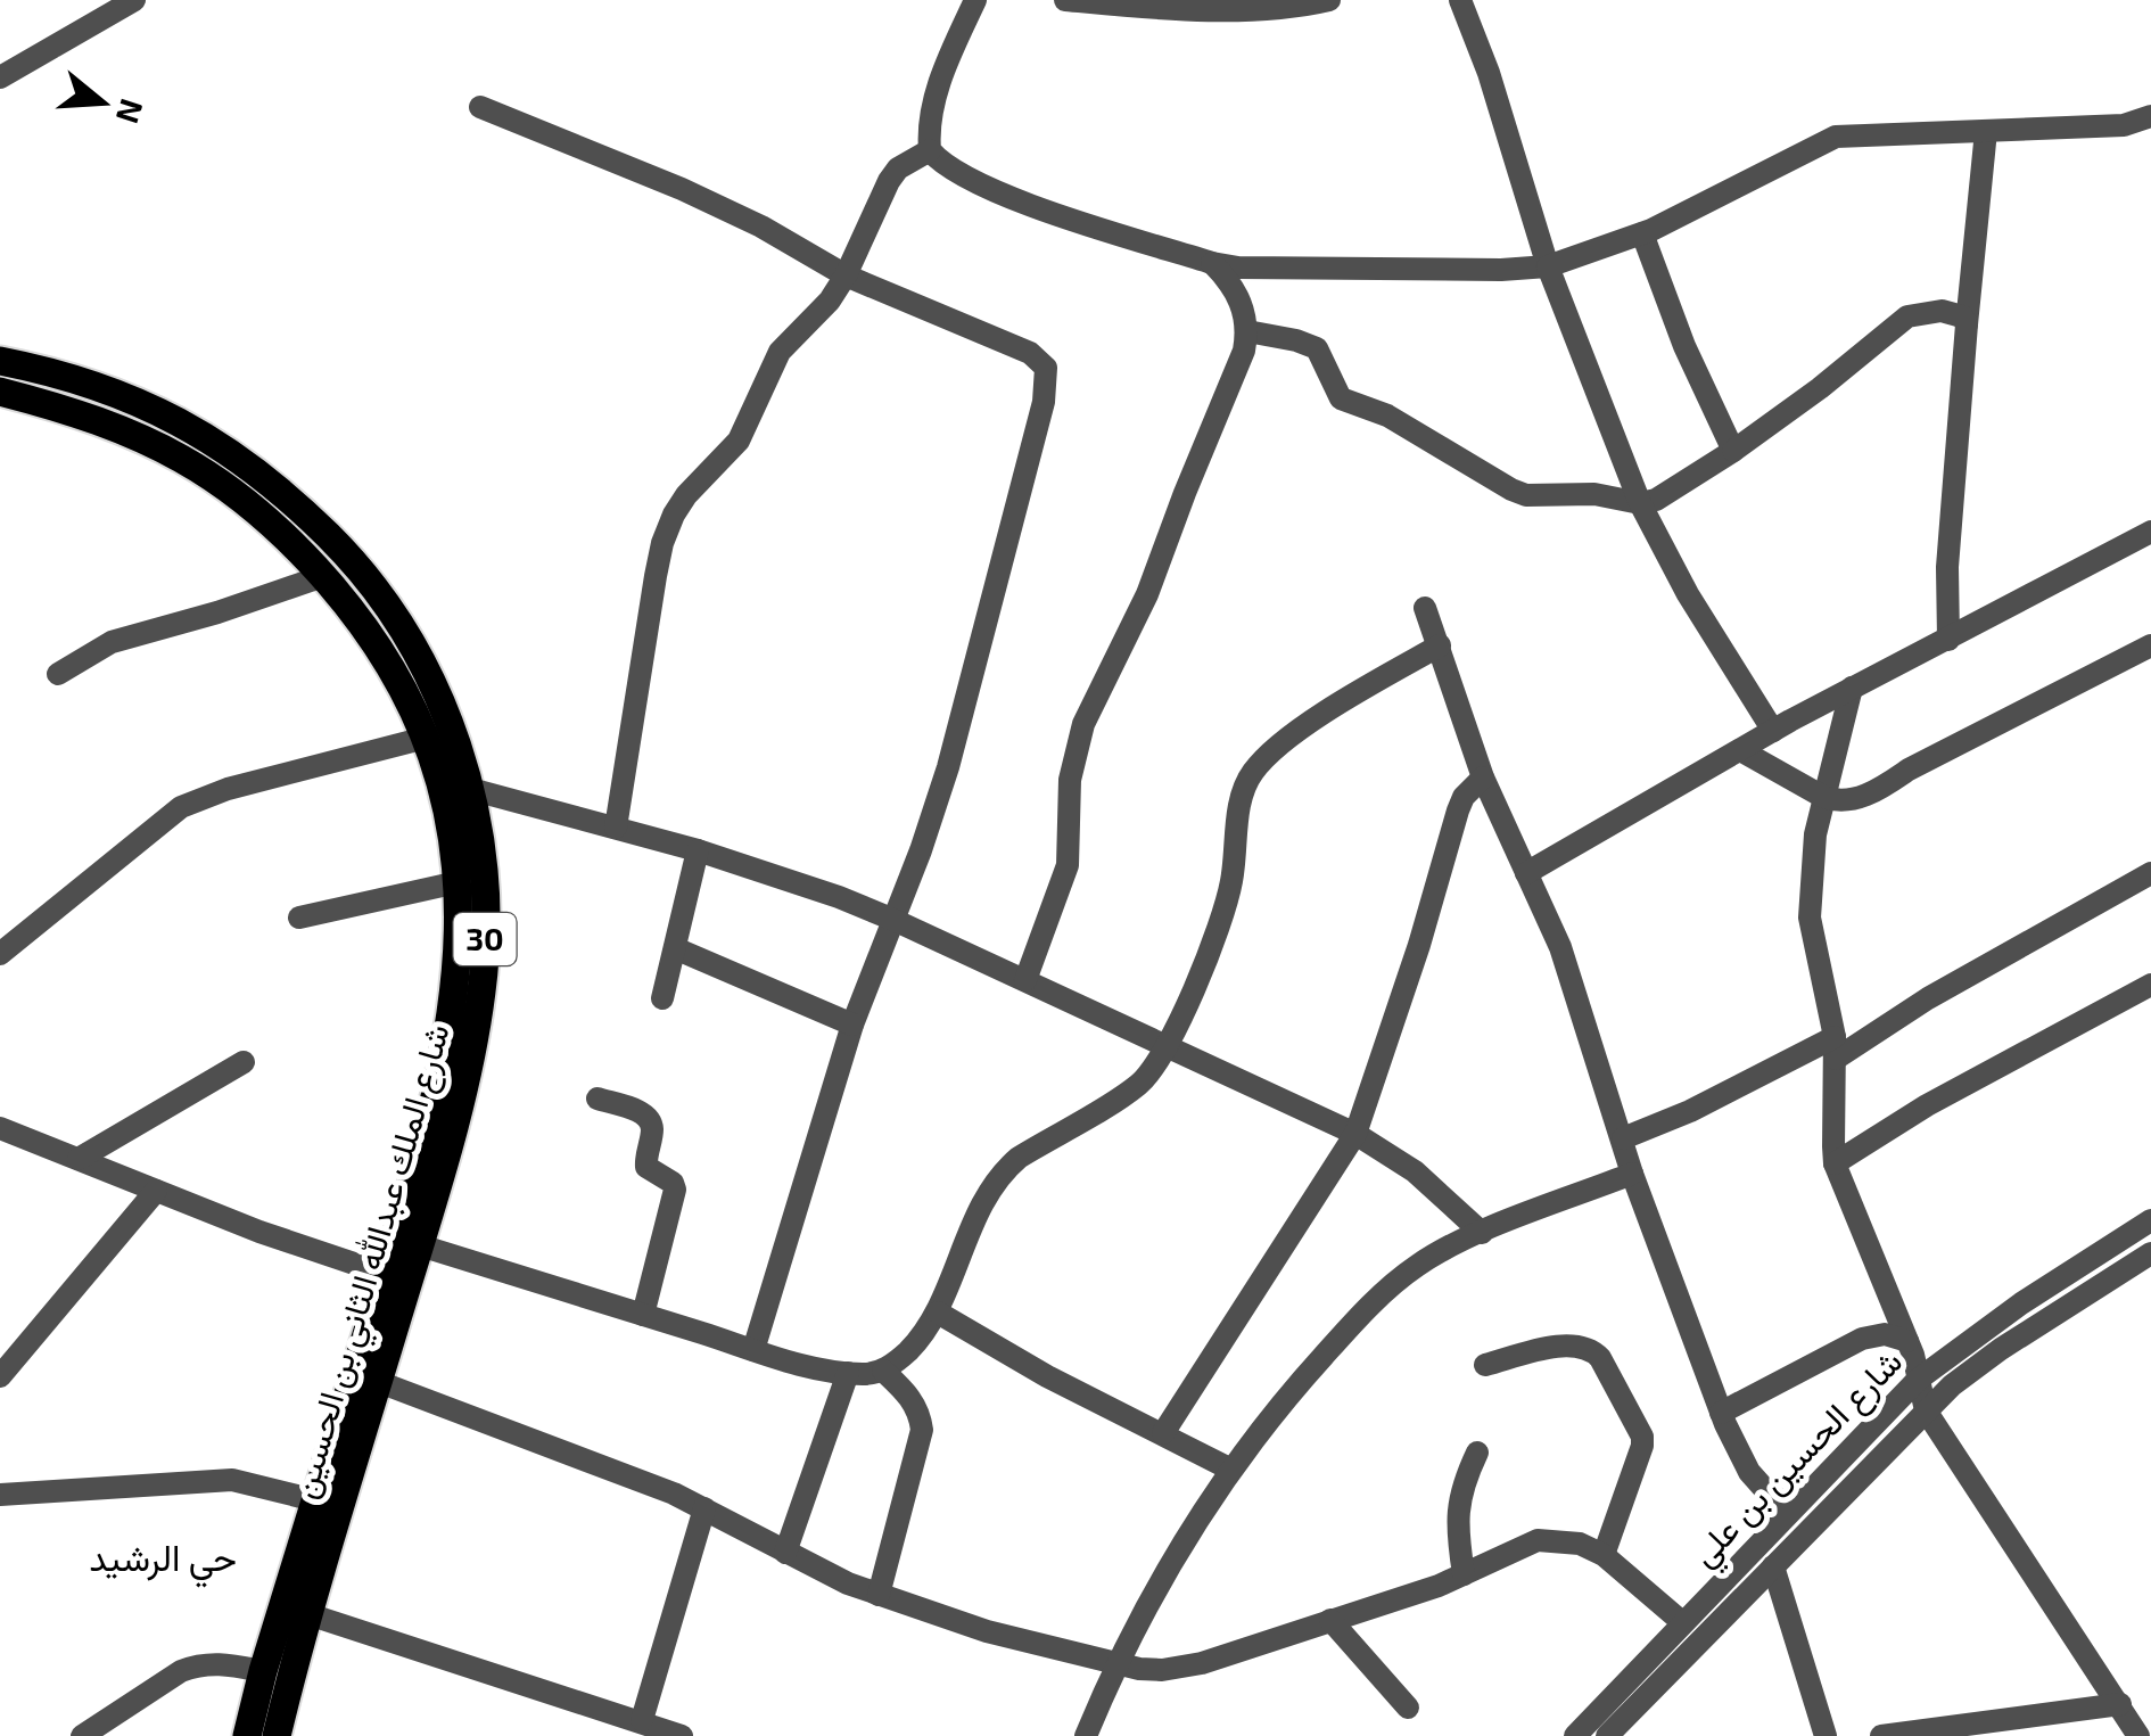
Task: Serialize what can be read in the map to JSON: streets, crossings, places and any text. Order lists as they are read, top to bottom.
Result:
{
  "streets": {
    "main road": ["30", "شارع الملك عبدالله الثاني بن الحسين"],
    "street": ["شارع الحسين بن علي"]
  },
  "districts": ["حي الرشيد"],
  "north": "right"
}
